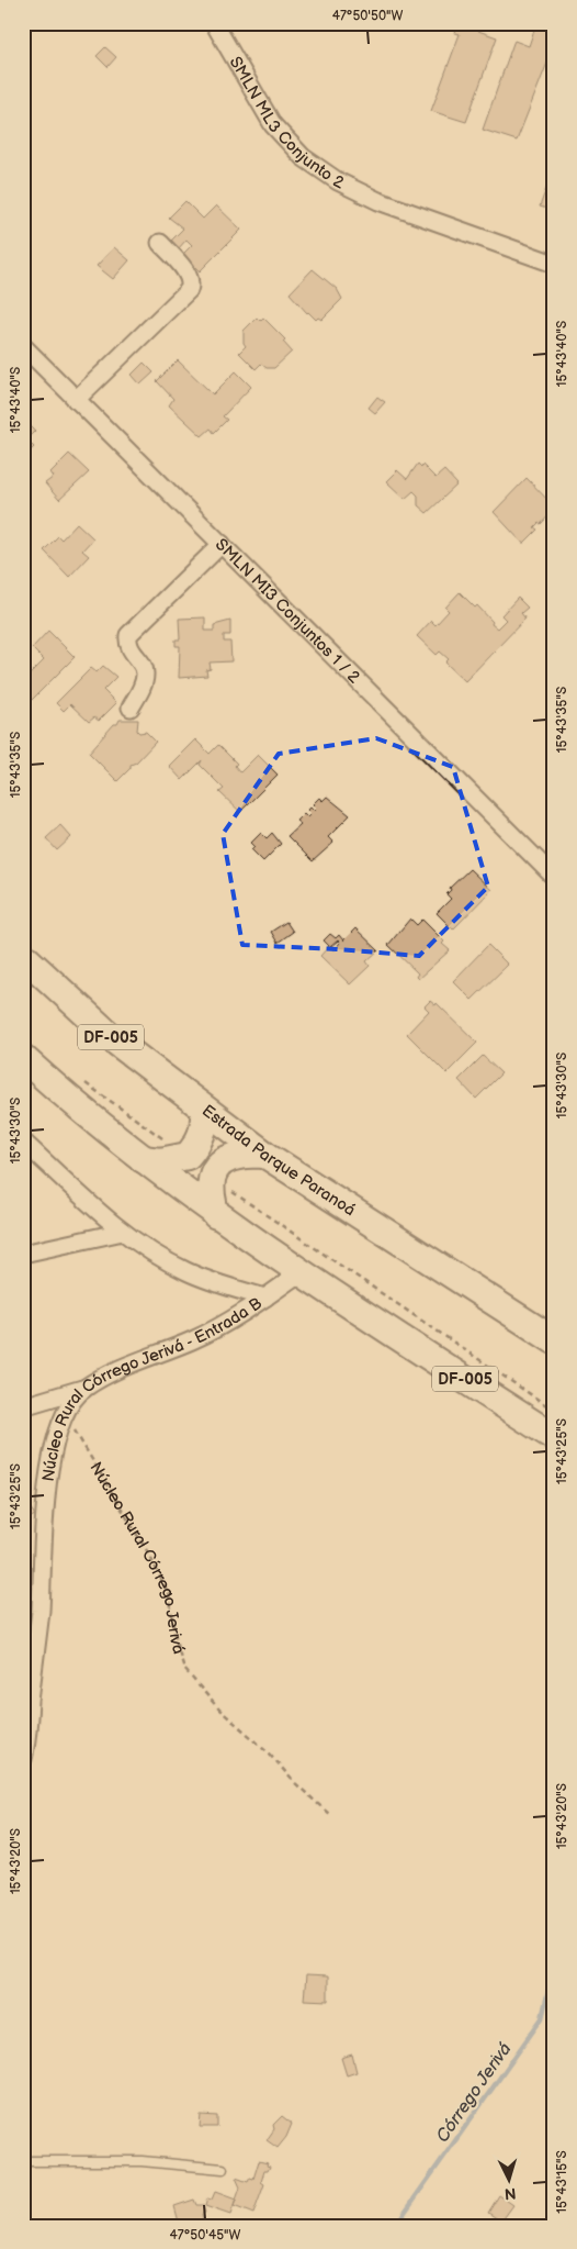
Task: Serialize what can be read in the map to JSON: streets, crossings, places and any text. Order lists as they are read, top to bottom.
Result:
{
  "streets": {
    "main road": ["DF-005", "Estrada Parque Paranoá"],
    "street": ["SMLN ML3 Conjunto 2", "SMLN MI3 Conjuntos 1 / 2", "Núcleo Rural Córrego Jerivá - Entrada B"],
    "path": ["Núcleo Rural Córrego Jerivá"]
  },
  "crossings": [
    ["DF-005", "Núcleo Rural Córrego Jerivá - Entrada B"],
    ["Núcleo Rural Córrego Jerivá - Entrada B", "Núcleo Rural Córrego Jerivá"]
  ],
  "water": ["Córrego Jerivá"],
  "north": "bottom",
  "coordinates": [
    "47°50'50\"W",
    "15°43'40\"S",
    "15°43'35\"S",
    "15°43'30\"S",
    "15°43'25\"S",
    "15°43'20\"S",
    "15°43'15\"S",
    "47°50'45\"W"
  ]
}
